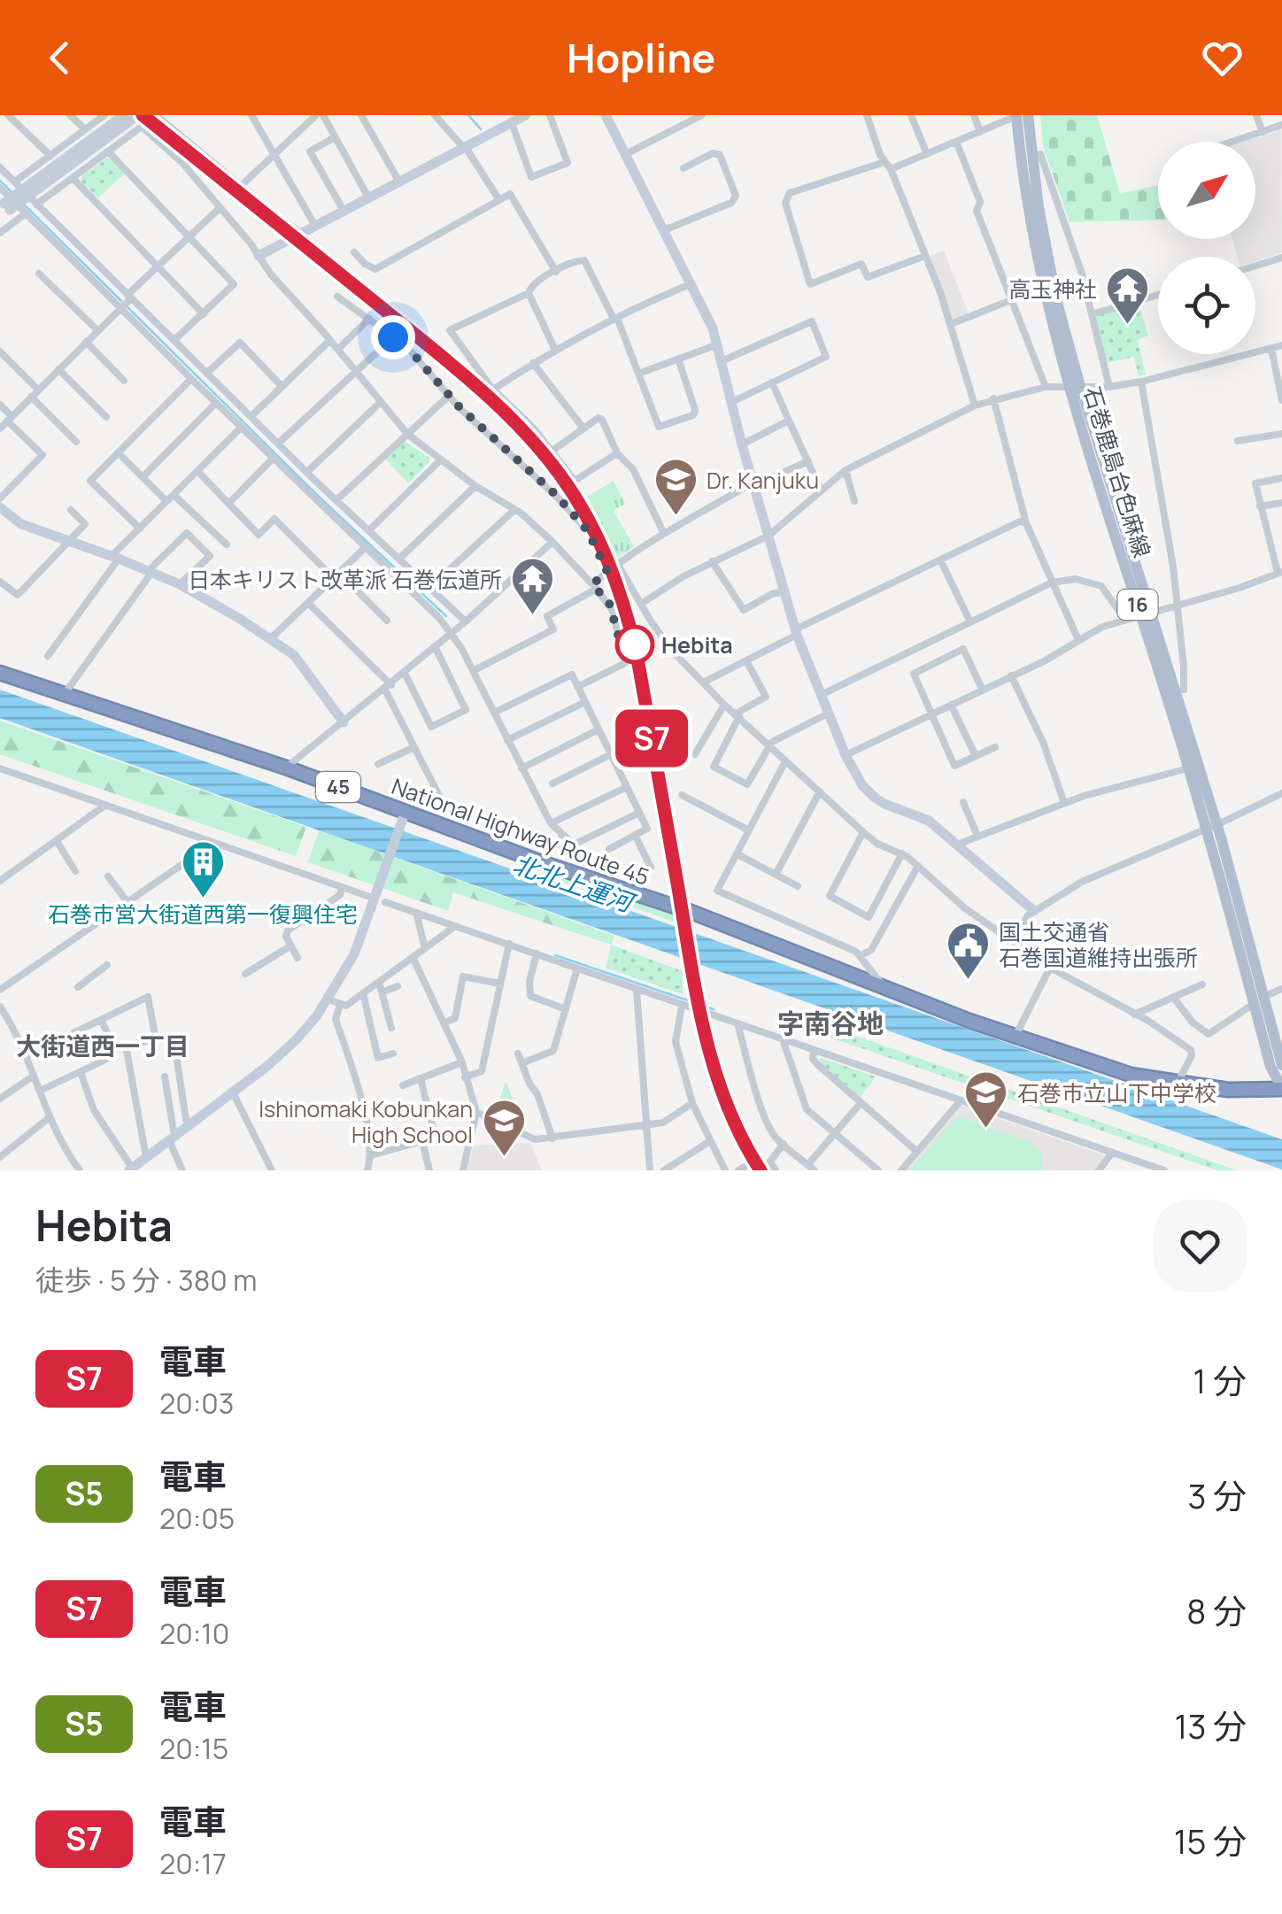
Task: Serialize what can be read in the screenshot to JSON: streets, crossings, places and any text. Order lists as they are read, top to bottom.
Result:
{
  "streets": {
    "highway": ["45", "National Highway Route 45"],
    "main road": ["石巻鹿島台色麻線", "16"]
  },
  "crossings": [
    ["石巻鹿島台色麻線", "National Highway Route 45"]
  ],
  "districts": ["字南谷地", "大街道西一丁目"],
  "water": ["北北上運河"],
  "places": {
    "temple": ["高玉神社", "日本キリスト改革派 石巻伝道所"],
    "school or university": ["Dr. Kanjuku", "石巻市立山下中学校", "Ishinomaki Kobunkan High School"],
    "other": ["Hebita"],
    "building": ["石巻市営大街道西第一復興住宅"],
    "public building": ["国土交通省 石巻国道維持出張所"]
  },
  "north": "top right",
  "page": {
    "header": "Hopline",
    "on_map": "S7",
    "heading": ["Hebita", "徒歩 · 5 分 · 380 m"],
    "list": [
      {
        "mark": "S7",
        "name": "電車",
        "note": "20:03",
        "value": "1 分"
      },
      {
        "mark": "S5",
        "name": "電車",
        "note": "20:05",
        "value": "3 分"
      },
      {
        "mark": "S7",
        "name": "電車",
        "note": "20:10",
        "value": "8 分"
      },
      {
        "mark": "S5",
        "name": "電車",
        "note": "20:15",
        "value": "13 分"
      },
      {
        "mark": "S7",
        "name": "電車",
        "note": "20:17",
        "value": "15 分"
      }
    ]
  }
}
